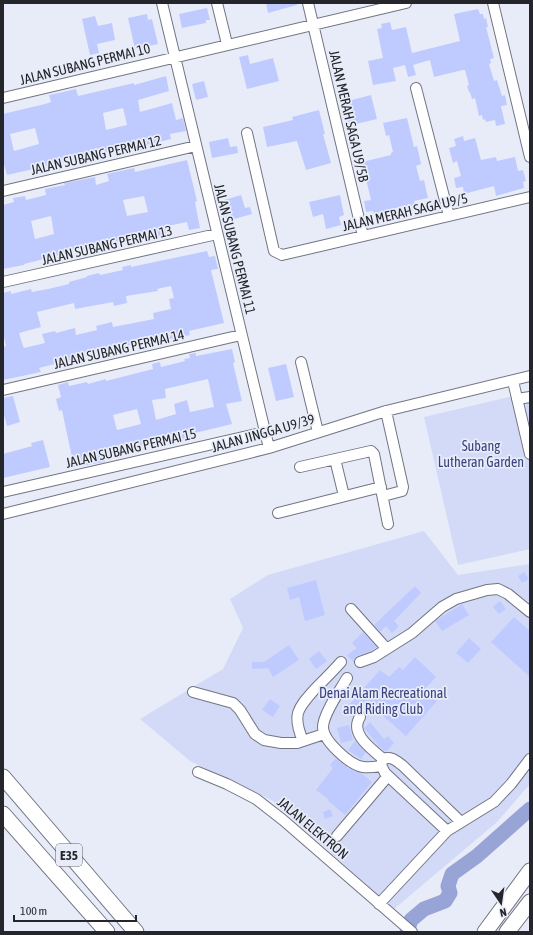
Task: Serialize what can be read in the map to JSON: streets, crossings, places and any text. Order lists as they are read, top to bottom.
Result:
{
  "streets": {
    "highway": ["E35"],
    "street": [
      "JALAN SUBANG PERMAI 10",
      "JALAN MERAH SAGA U9/5B",
      "JALAN SUBANG PERMAI 12",
      "JALAN MERAH SAGA U9/5",
      "JALAN SUBANG PERMAI 13",
      "JALAN SUBANG PERMAI 11",
      "JALAN SUBANG PERMAI 14",
      "JALAN JINGGA U9/39",
      "JALAN SUBANG PERMAI 15",
      "JALAN ELEKTRON"
    ]
  },
  "crossings": [
    ["JALAN SUBANG PERMAI 10", "JALAN MERAH SAGA U9/5B"],
    ["JALAN SUBANG PERMAI 10", "JALAN SUBANG PERMAI 11"],
    ["JALAN MERAH SAGA U9/5B", "JALAN MERAH SAGA U9/5"],
    ["JALAN SUBANG PERMAI 12", "JALAN SUBANG PERMAI 11"],
    ["JALAN SUBANG PERMAI 13", "JALAN SUBANG PERMAI 11"],
    ["JALAN SUBANG PERMAI 11", "JALAN SUBANG PERMAI 14"],
    ["JALAN SUBANG PERMAI 11", "JALAN JINGGA U9/39"],
    ["JALAN SUBANG PERMAI 11", "JALAN SUBANG PERMAI 15"]
  ],
  "parks": ["Subang Lutheran Garden", "Denai Alam Recreational and Riding Club"],
  "scale_bar": "100 m",
  "north": "bottom"
}
